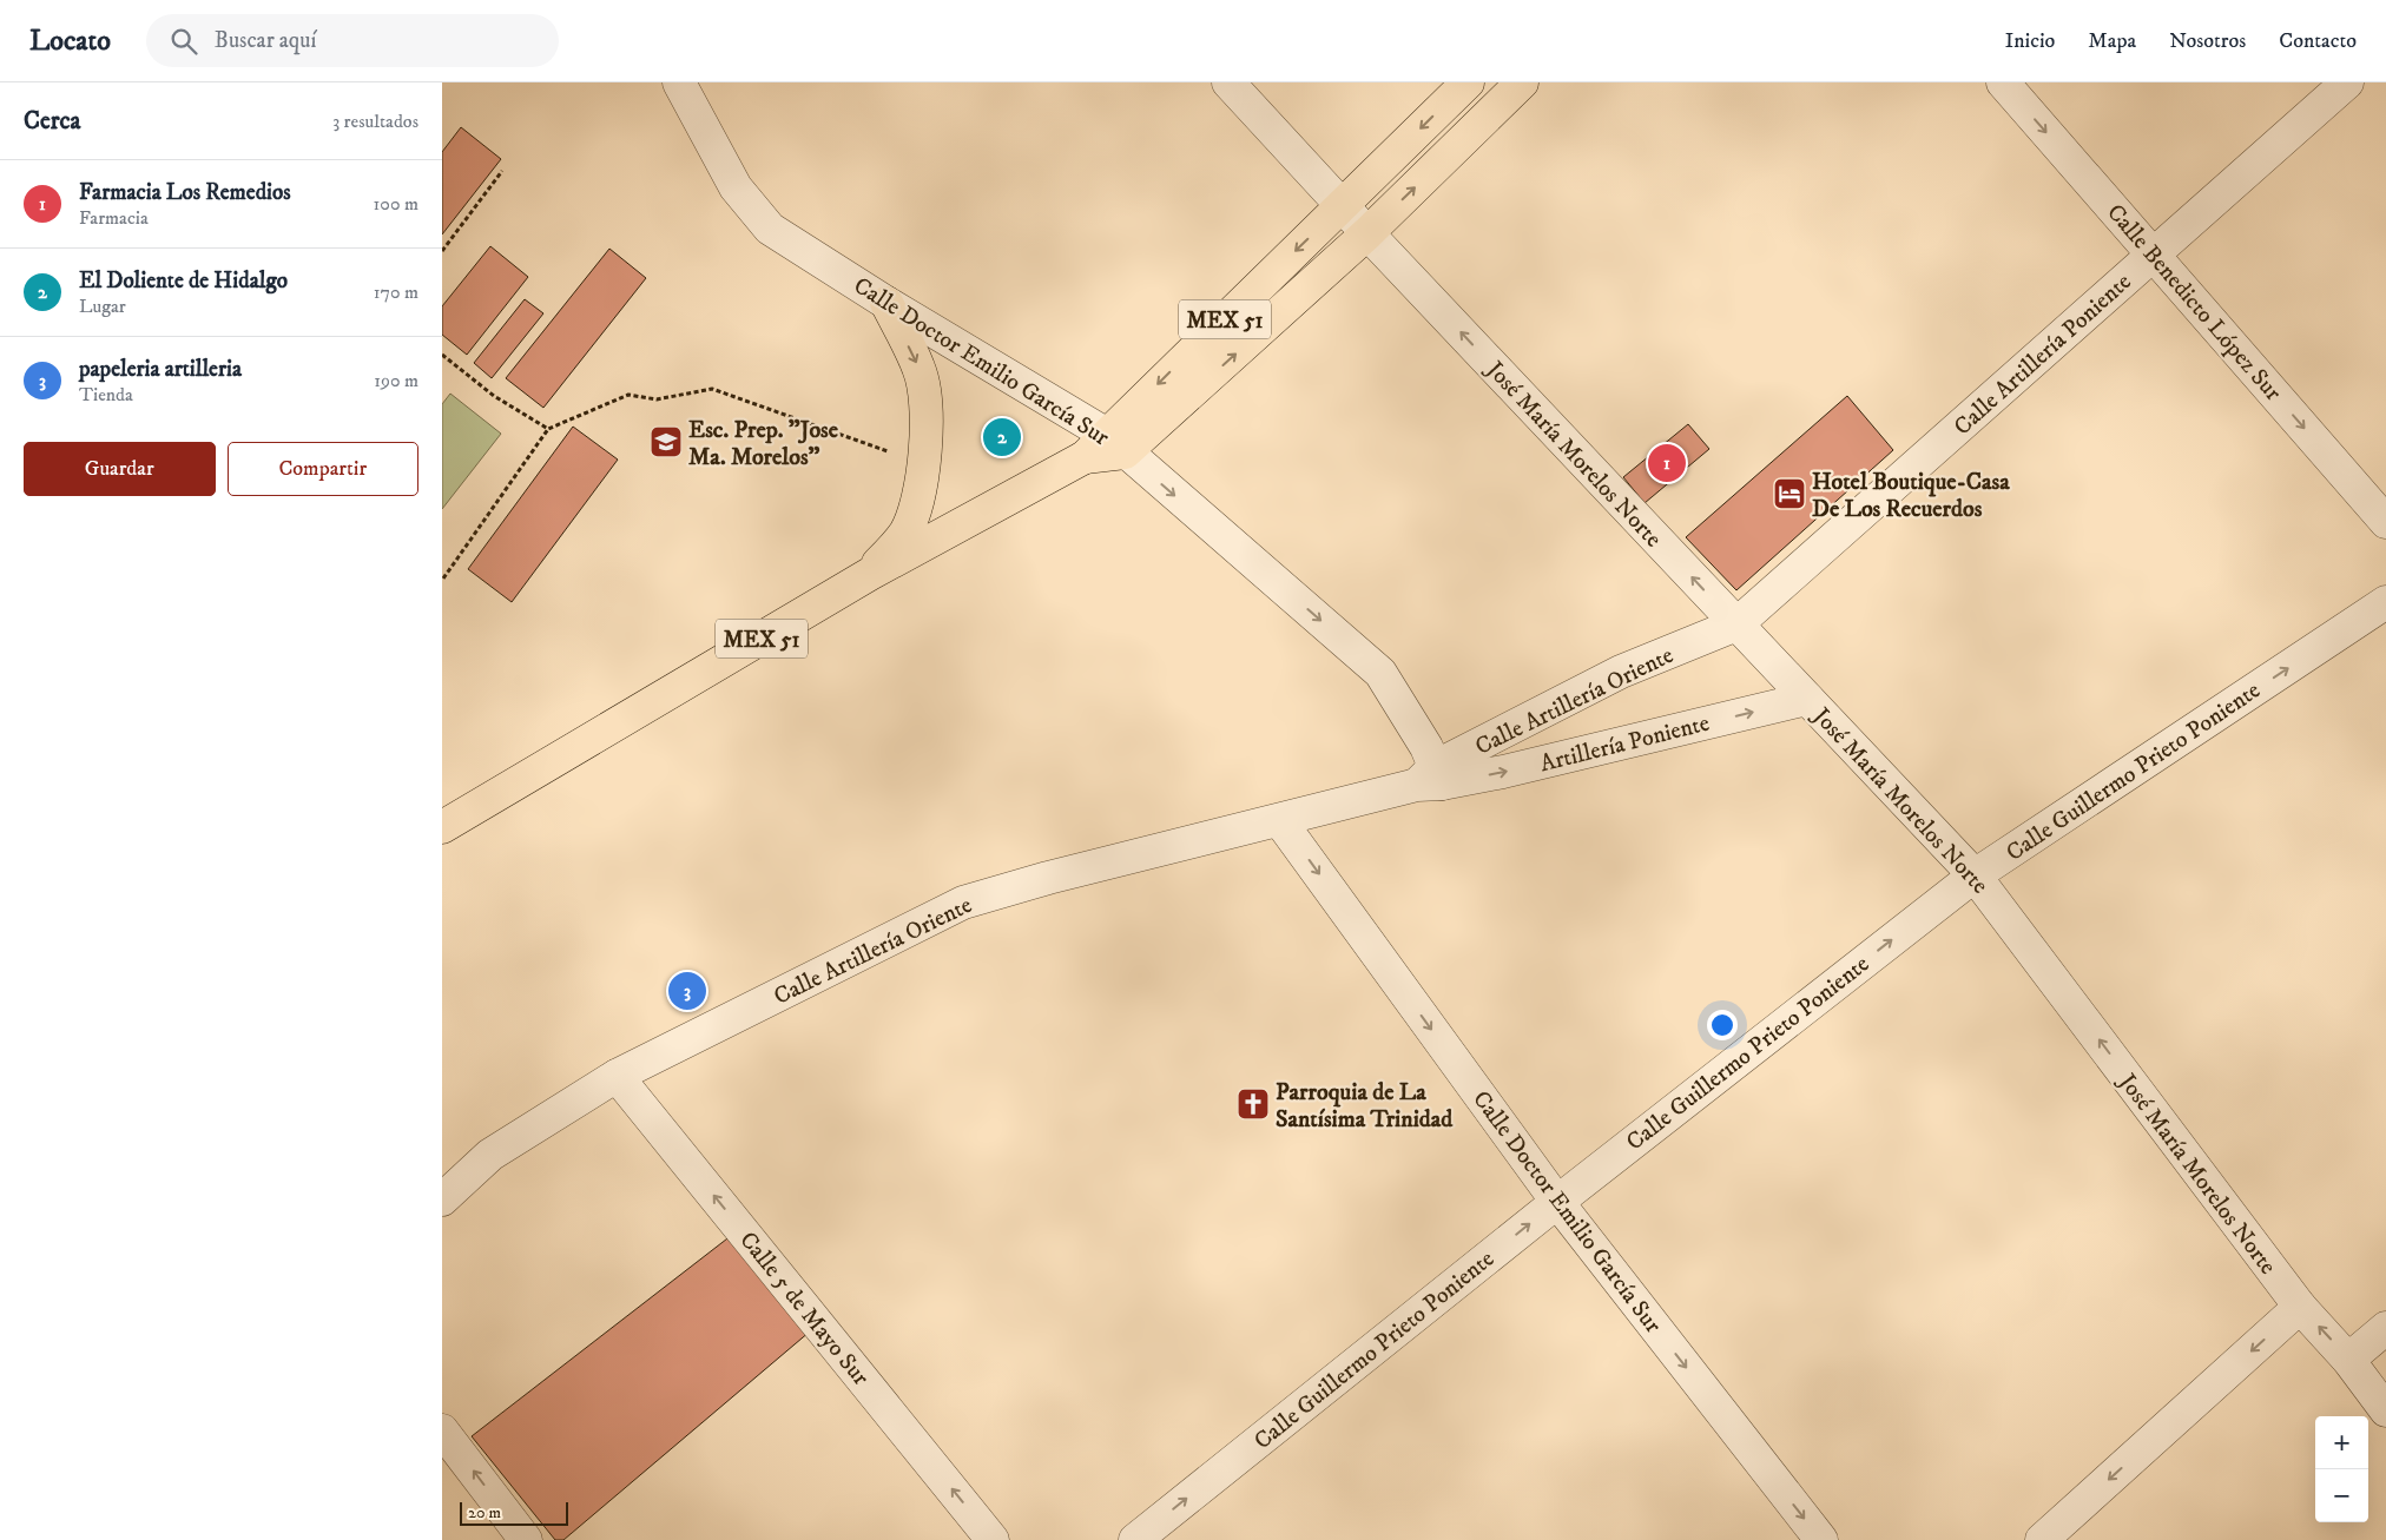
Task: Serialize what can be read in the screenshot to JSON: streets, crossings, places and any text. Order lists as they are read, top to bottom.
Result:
{
  "streets": {
    "main road": ["MEX 51"],
    "street": [
      "Calle Benedicto López Sur",
      "Calle Artillería Poniente",
      "Calle Doctor Emilio García Sur",
      "José María Morelos Norte",
      "Calle Artillería Oriente",
      "Artillería Poniente",
      "Calle Guillermo Prieto Poniente",
      "Calle 5 de Mayo Sur"
    ]
  },
  "crossings": [
    ["Calle Benedicto López Sur", "Calle Artillería Poniente"],
    ["MEX 51", "Calle Doctor Emilio García Sur"],
    ["MEX 51", "José María Morelos Norte"],
    ["Calle Artillería Poniente", "José María Morelos Norte"],
    ["Calle Artillería Poniente", "Calle Artillería Oriente"],
    ["Calle Doctor Emilio García Sur", "Calle Artillería Oriente"],
    ["Calle Doctor Emilio García Sur", "Artillería Poniente"],
    ["Calle Doctor Emilio García Sur", "Calle Guillermo Prieto Poniente"],
    ["José María Morelos Norte", "Calle Artillería Oriente"],
    ["José María Morelos Norte", "Artillería Poniente"],
    ["José María Morelos Norte", "Calle Guillermo Prieto Poniente"],
    ["Calle Artillería Oriente", "Artillería Poniente"],
    ["Calle Artillería Oriente", "Calle 5 de Mayo Sur"]
  ],
  "one_way": [
    "Calle Benedicto López Sur",
    "Calle Doctor Emilio García Sur",
    "José María Morelos Norte",
    "Artillería Poniente",
    "Calle Guillermo Prieto Poniente",
    "Calle 5 de Mayo Sur"
  ],
  "places": {
    "school or university": ["Esc. Prep. \"Jose Ma. Morelos\""],
    "hotel": ["Hotel Boutique-Casa De Los Recuerdos"],
    "church": ["Parroquia de La Santísima Trinidad"]
  },
  "scale_bar": "20 m",
  "page": {
    "header": "Locato",
    "search": "Buscar aquí",
    "nav": [
      "Inicio",
      "Mapa",
      "Nosotros",
      "Contacto"
    ],
    "heading": ["Cerca", "3 resultados"],
    "list": [
      {
        "mark": "1",
        "name": "Farmacia Los Remedios",
        "note": "Farmacia",
        "value": "100 m"
      },
      {
        "mark": "2",
        "name": "El Doliente de Hidalgo",
        "note": "Lugar",
        "value": "170 m"
      },
      {
        "mark": "3",
        "name": "papeleria artilleria",
        "note": "Tienda",
        "value": "190 m"
      }
    ],
    "pins": ["2", "1", "3"],
    "buttons": ["Guardar", "Compartir"],
    "map_buttons": ["+", "−"],
    "scale": "20 m"
  }
}
